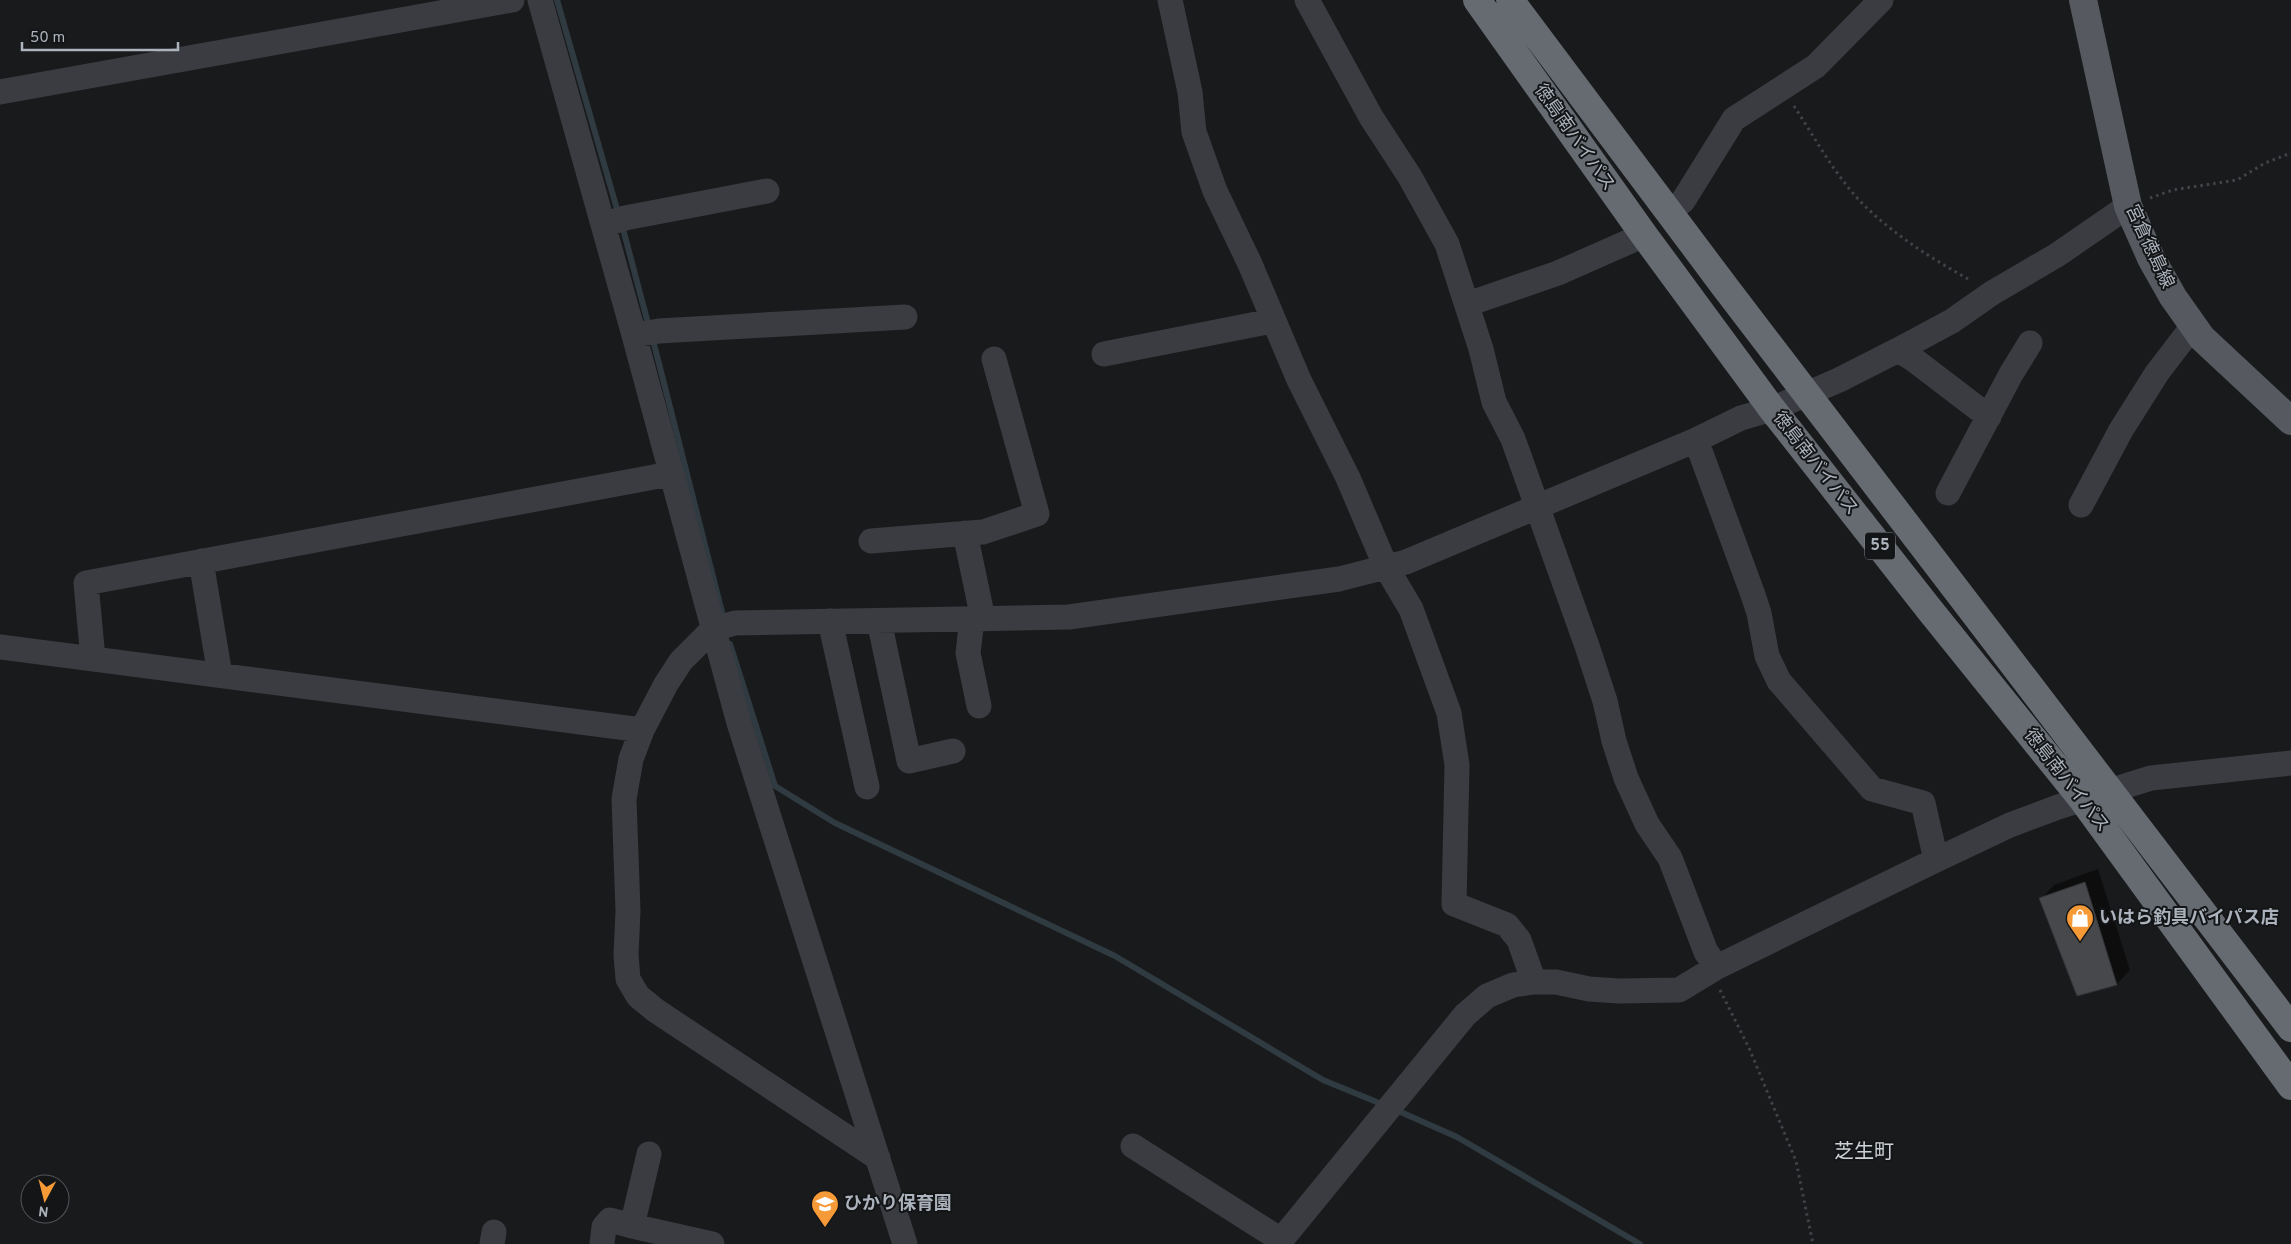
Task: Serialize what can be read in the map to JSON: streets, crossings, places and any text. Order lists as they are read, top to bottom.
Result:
{
  "streets": {
    "highway": ["徳島南バイパス", "55"],
    "main road": ["宮倉徳島線"]
  },
  "districts": ["芝生町"],
  "places": {
    "shop": ["いはら釣具バイパス店"],
    "school or university": ["ひかり保育園"]
  },
  "scale_bar": "50 m",
  "north": "bottom"
}
